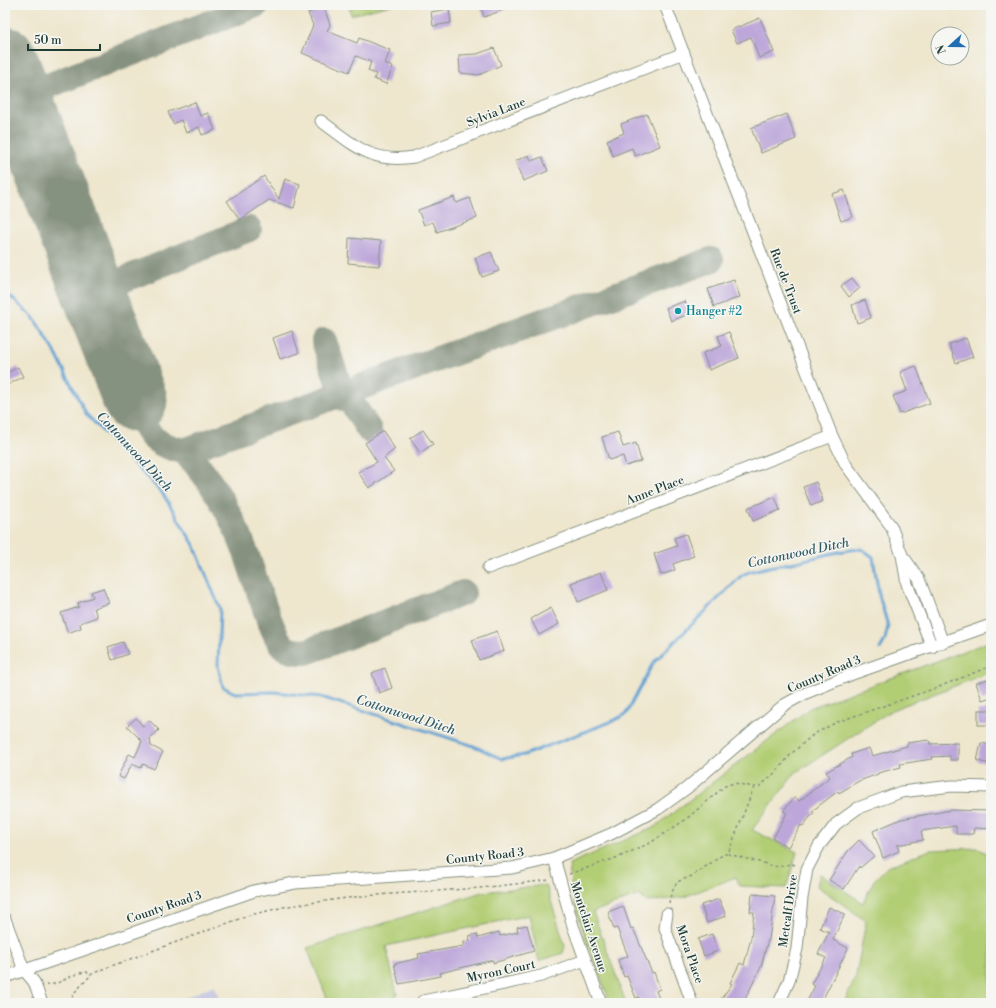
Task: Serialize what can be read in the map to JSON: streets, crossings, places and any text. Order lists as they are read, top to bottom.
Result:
{
  "streets": {
    "street": [
      "Sylvia Lane",
      "Rue de Trust",
      "Anne Place",
      "County Road 3",
      "Metcalf Drive",
      "Montclair Avenue",
      "Mora Place",
      "Myron Court"
    ]
  },
  "crossings": [
    ["Sylvia Lane", "Rue de Trust"],
    ["Rue de Trust", "Anne Place"],
    ["Rue de Trust", "County Road 3"],
    ["County Road 3", "Montclair Avenue"],
    ["Montclair Avenue", "Myron Court"]
  ],
  "water": ["Cottonwood Ditch"],
  "places": ["Hanger #2"],
  "scale_bar": "50 m",
  "north": "left"
}
